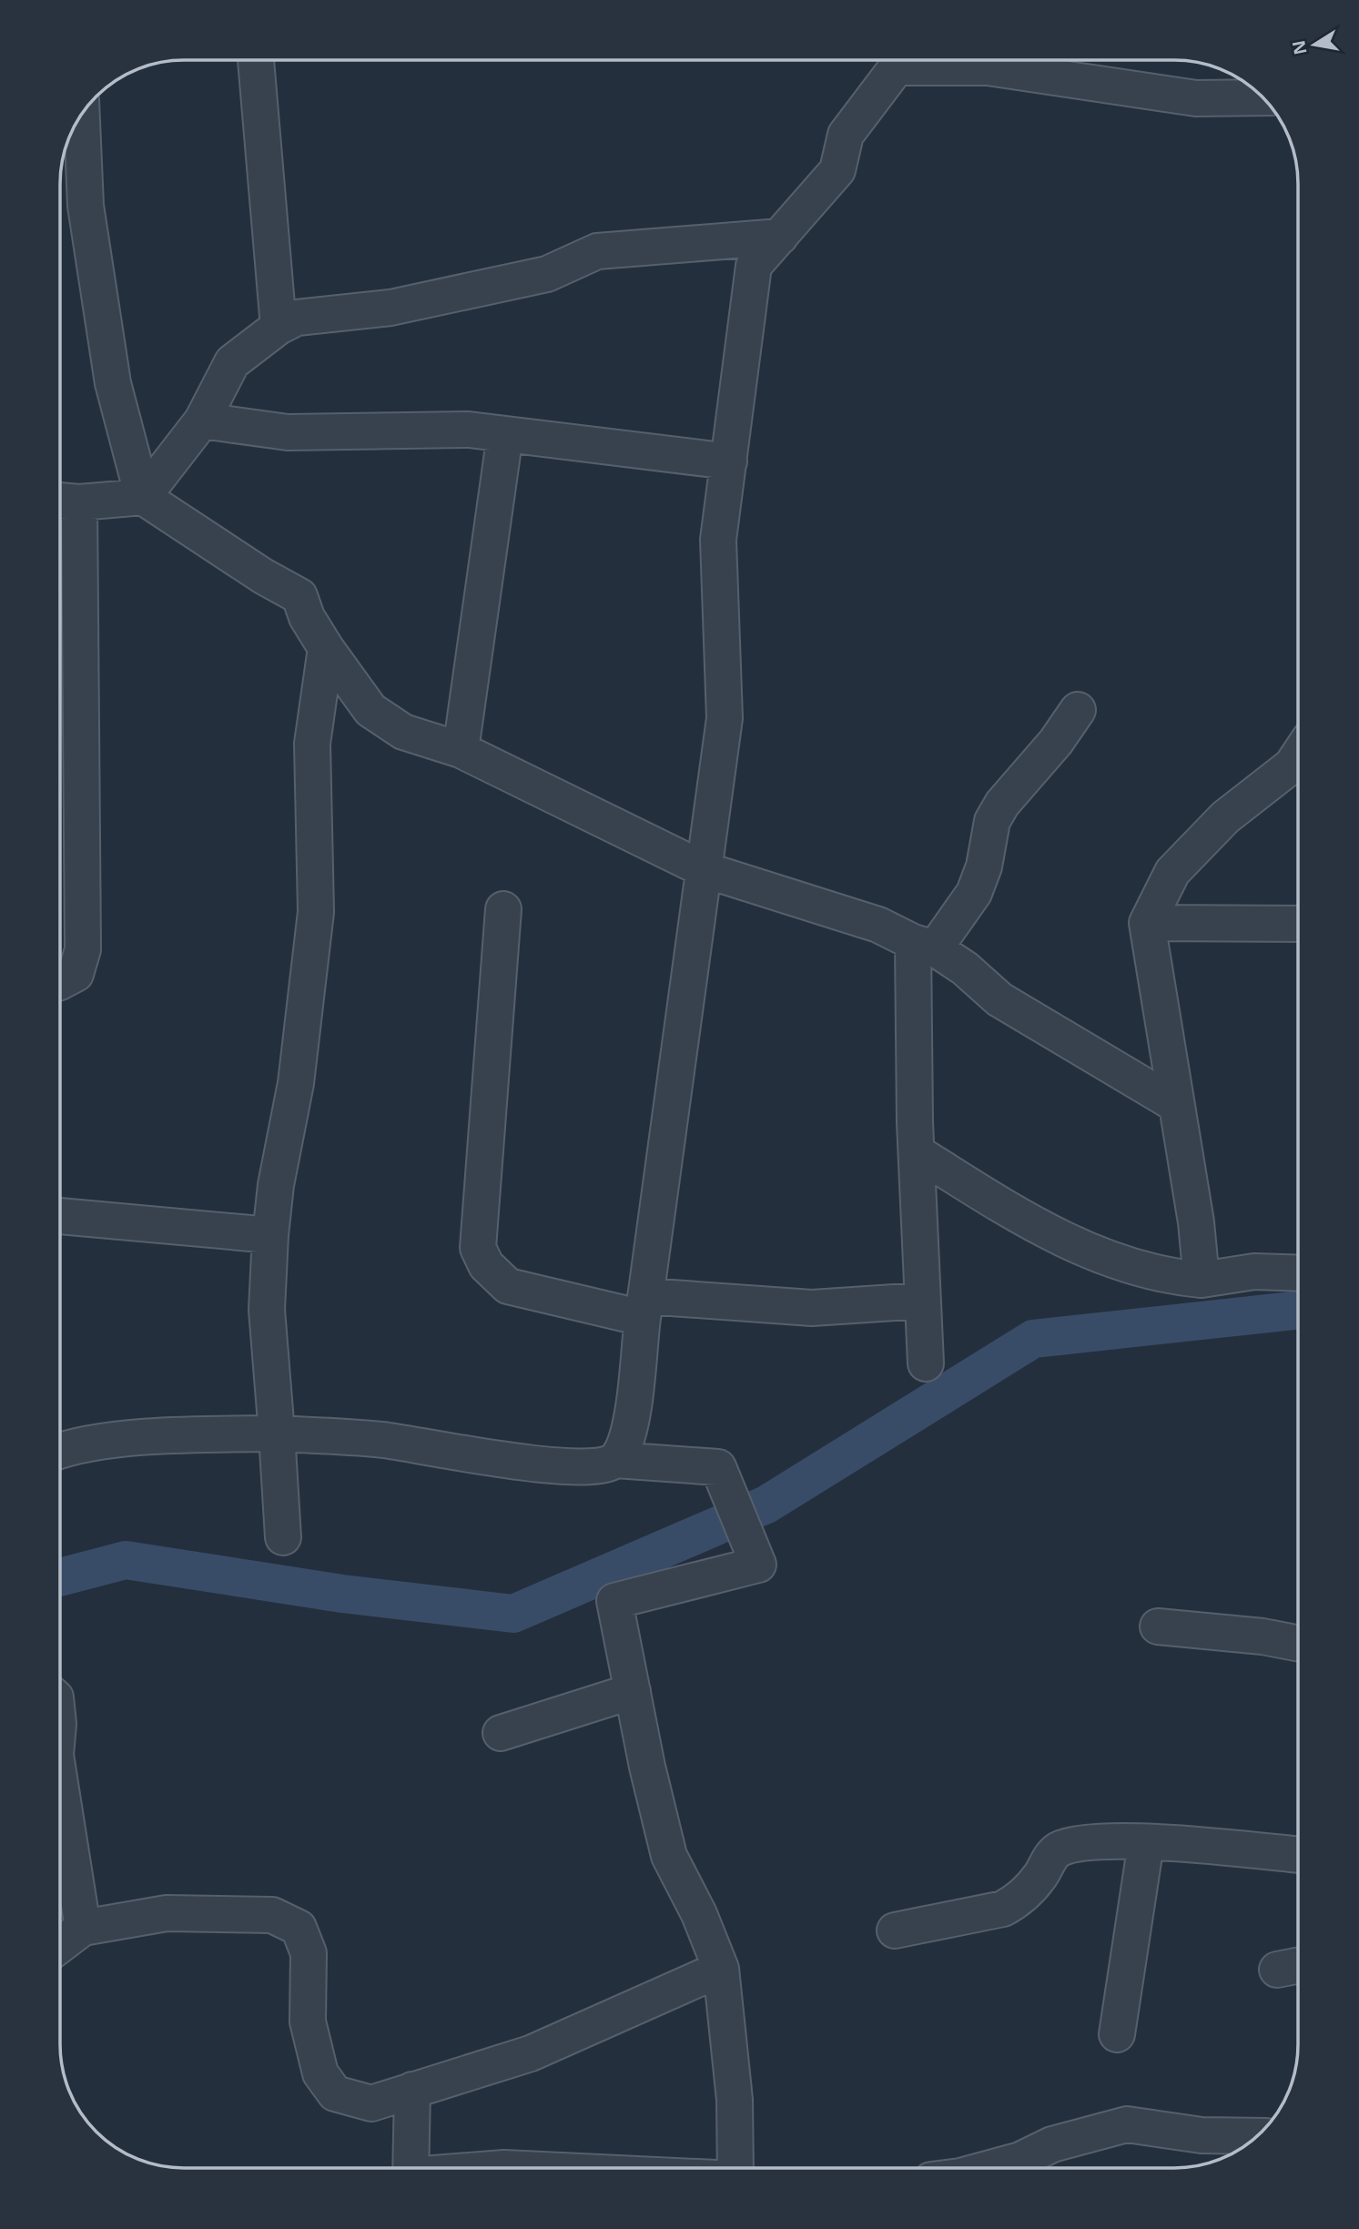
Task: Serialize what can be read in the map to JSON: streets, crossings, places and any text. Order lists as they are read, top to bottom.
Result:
{
  "north": "left"
}
